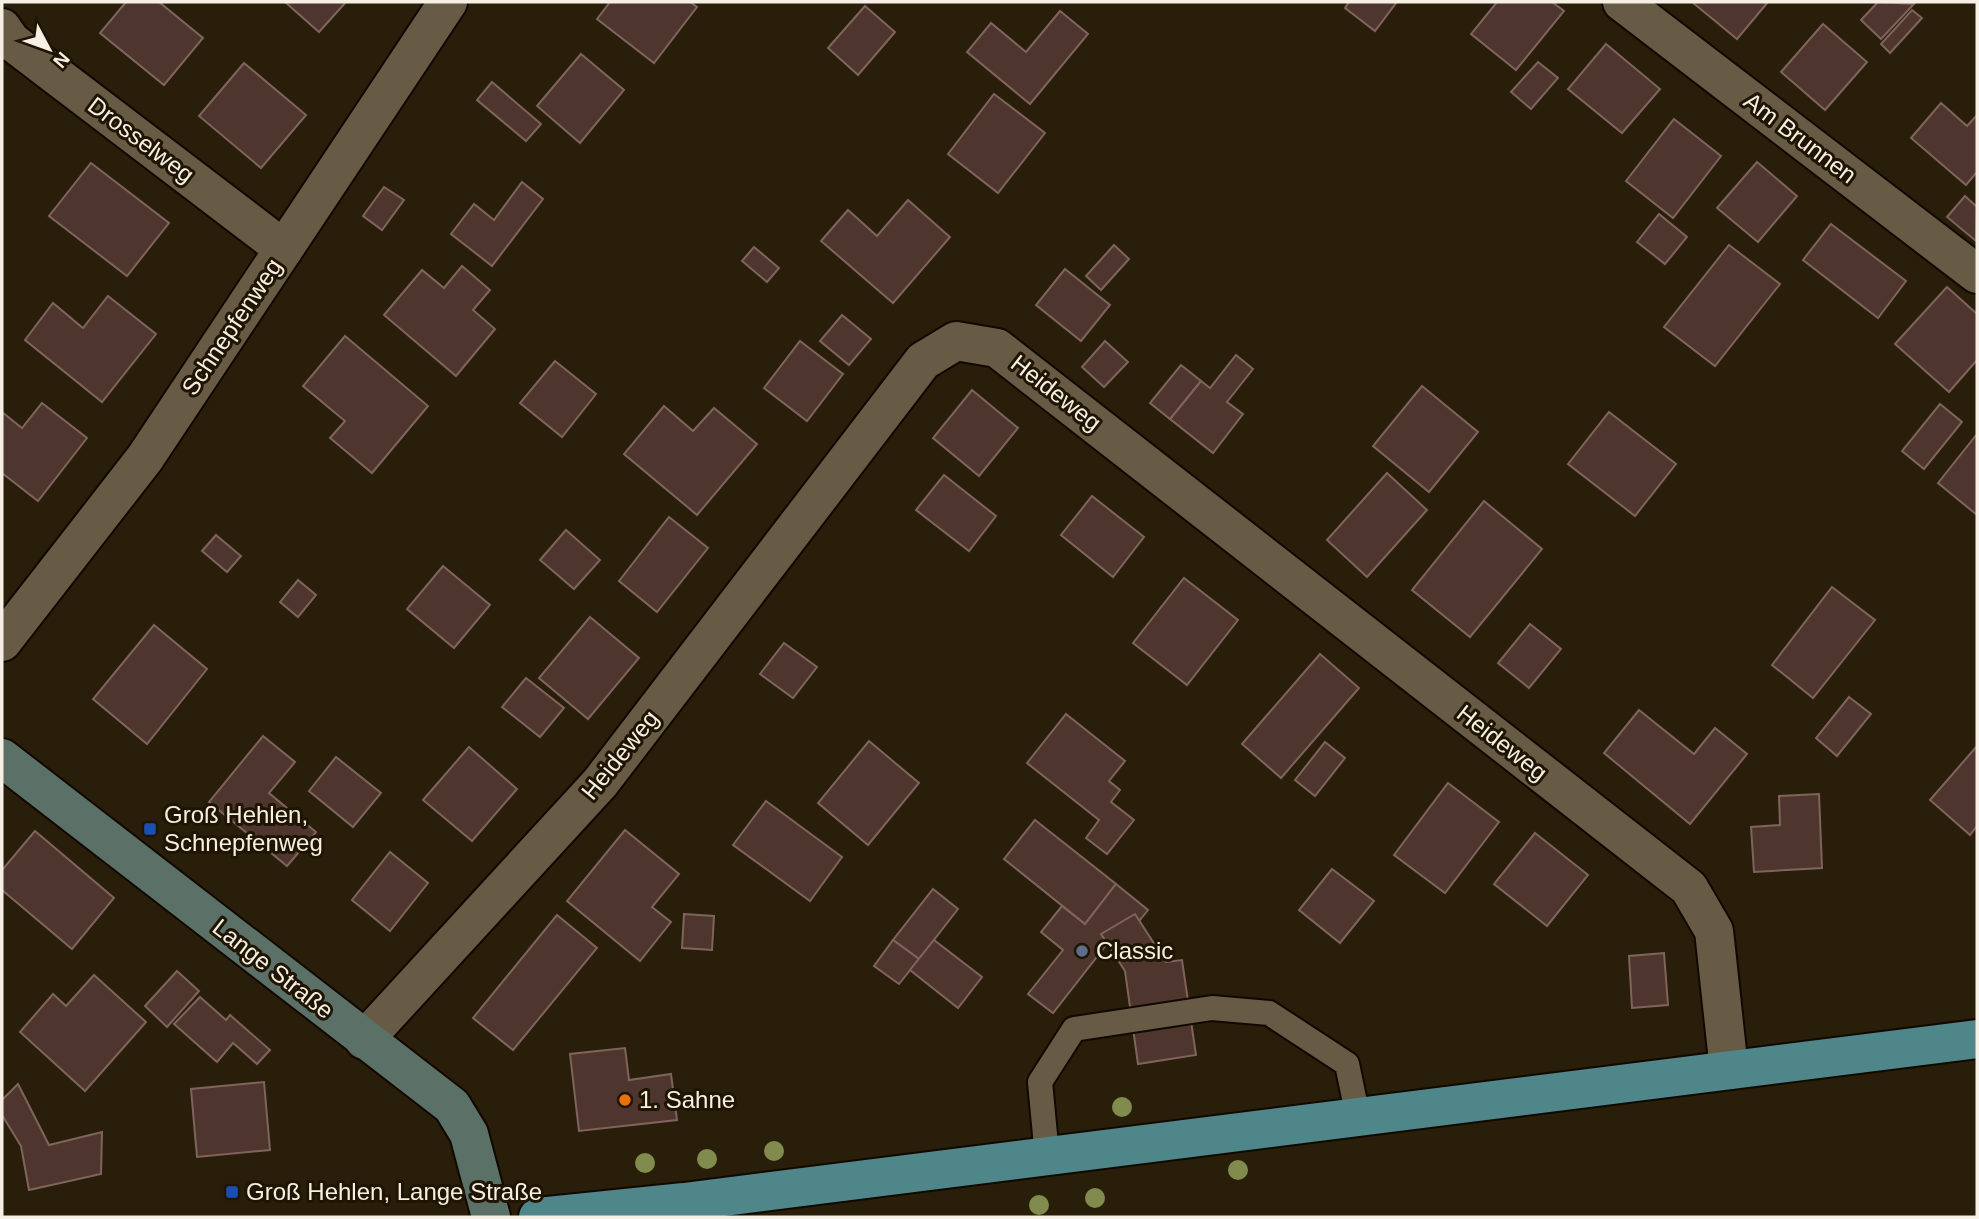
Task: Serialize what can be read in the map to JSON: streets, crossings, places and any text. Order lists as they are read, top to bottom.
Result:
{
  "streets": {
    "main road": ["Lange Straße"],
    "street": [
      "Am Brunnen",
      "Drosselweg",
      "Schnepfenweg",
      "Heideweg"
    ]
  },
  "crossings": [
    ["Drosselweg", "Schnepfenweg"],
    ["Heideweg", "Lange Straße"]
  ],
  "places": {
    "transit": ["Groß Hehlen, Schnepfenweg", "Groß Hehlen, Lange Straße"],
    "other": ["Classic", "1. Sahne"]
  },
  "north": "bottom right"
}
